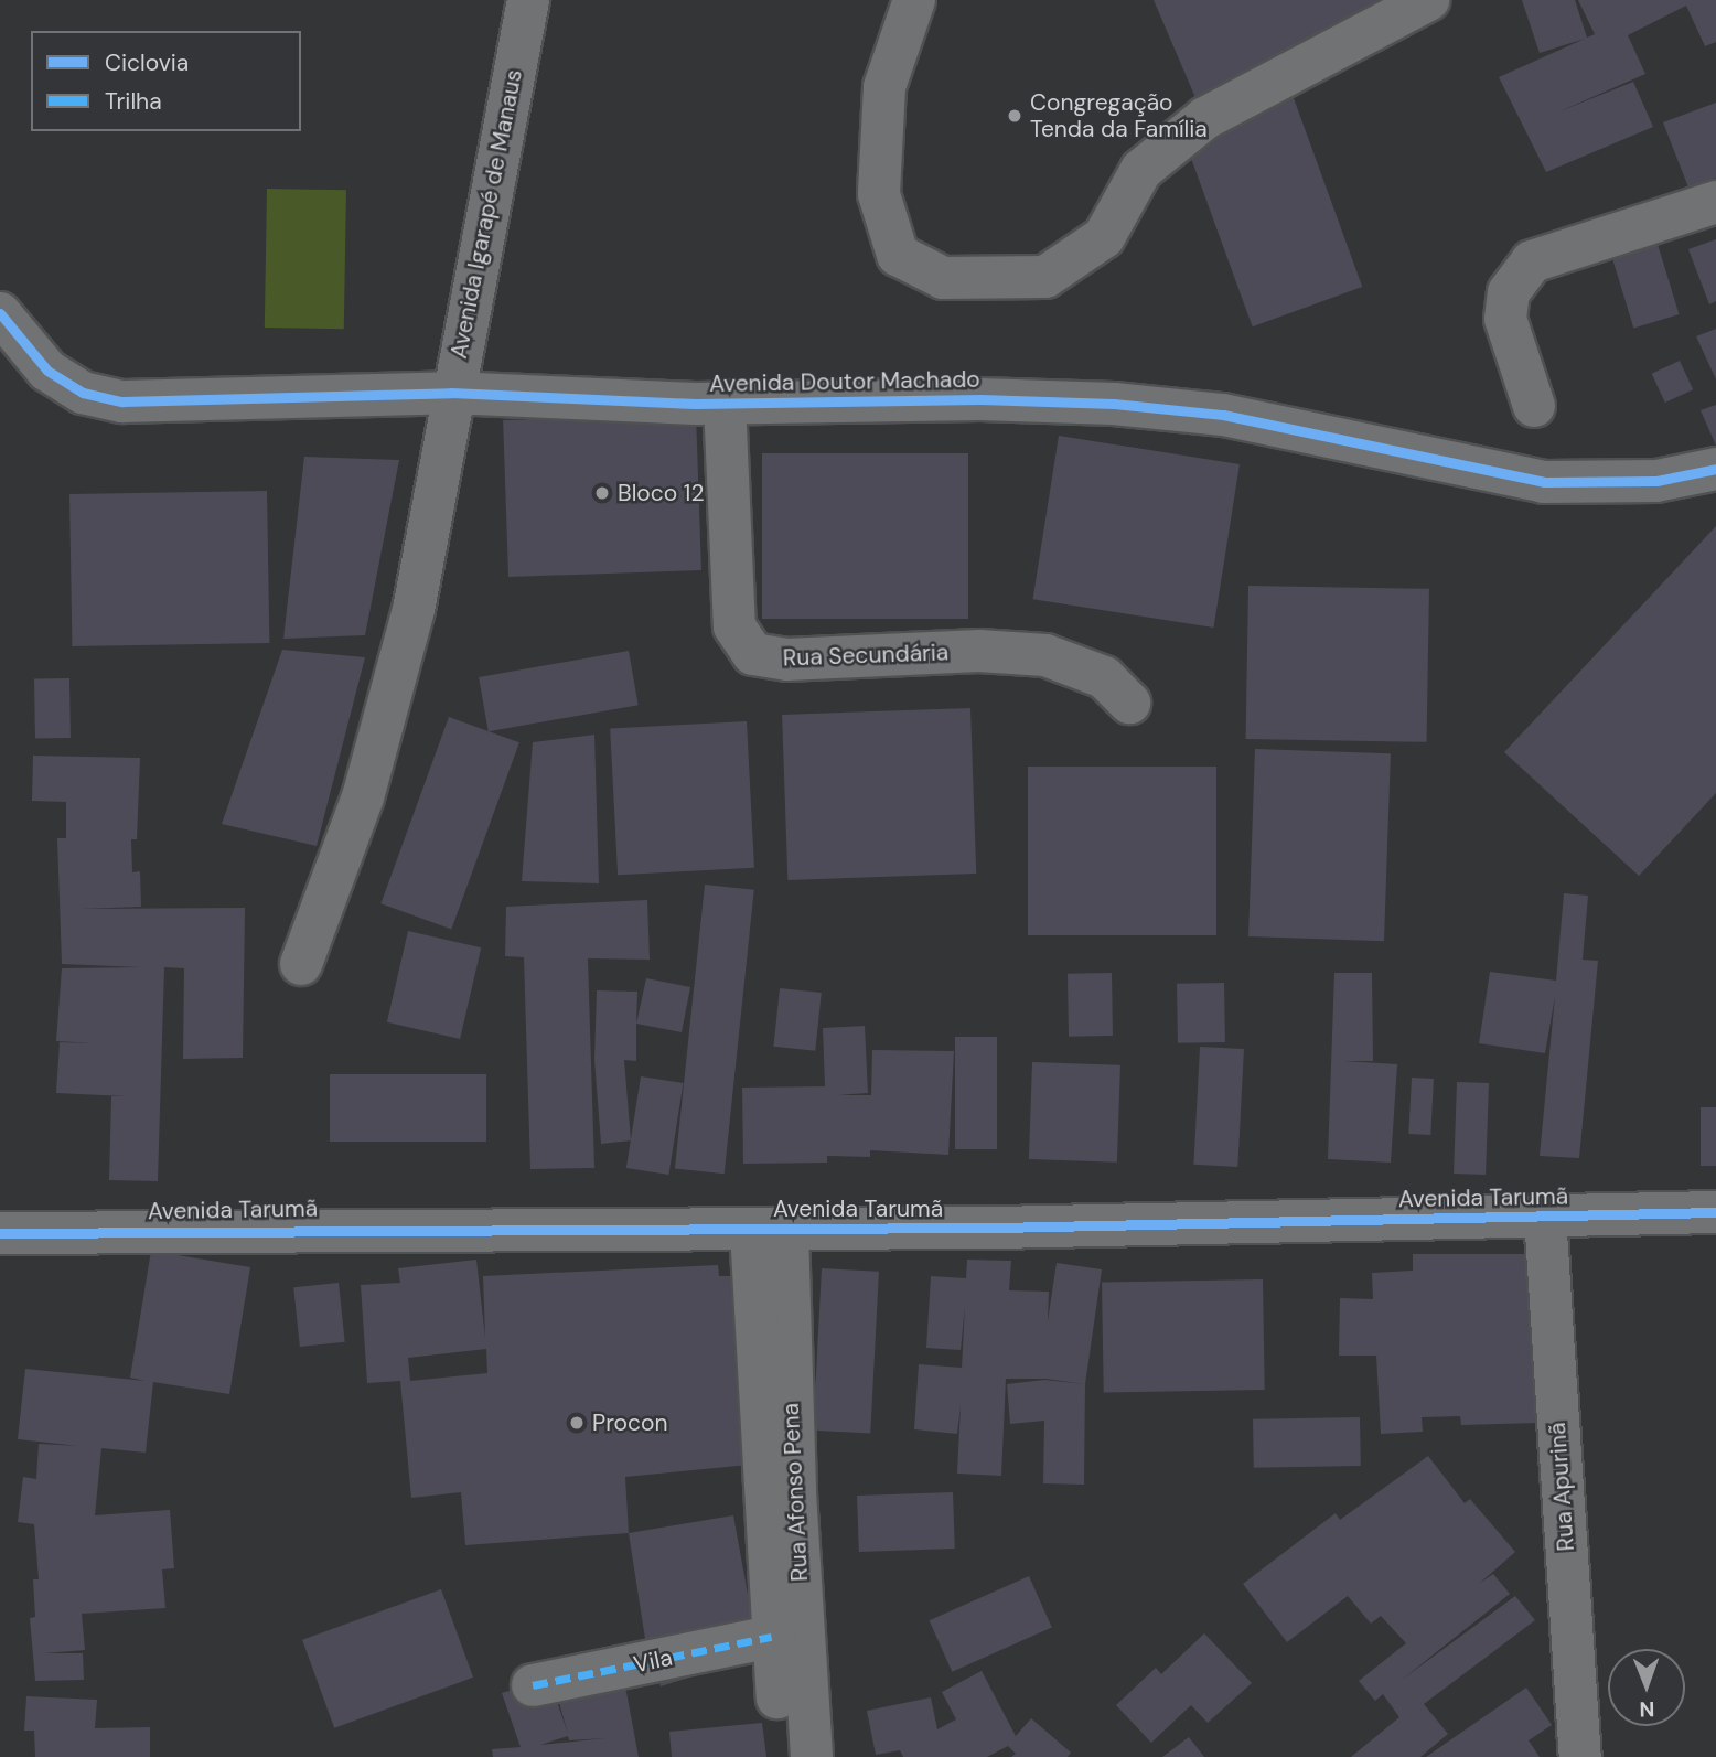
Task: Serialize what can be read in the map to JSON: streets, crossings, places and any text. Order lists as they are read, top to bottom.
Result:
{
  "streets": {
    "street": [
      "Avenida Igarapé de Manaus",
      "Avenida Doutor Machado",
      "Rua Secundária",
      "Avenida Tarumã",
      "Rua Apurinã",
      "Rua Afonso Pena",
      "Vila"
    ]
  },
  "crossings": [
    ["Avenida Igarapé de Manaus", "Avenida Doutor Machado"],
    ["Avenida Doutor Machado", "Rua Secundária"],
    ["Avenida Tarumã", "Rua Apurinã"],
    ["Avenida Tarumã", "Rua Afonso Pena"],
    ["Rua Afonso Pena", "Vila"]
  ],
  "places": ["Congregação Tenda da Família", "Bloco 12", "Procon"],
  "legend": ["Ciclovia", "Trilha"],
  "north": "bottom"
}
